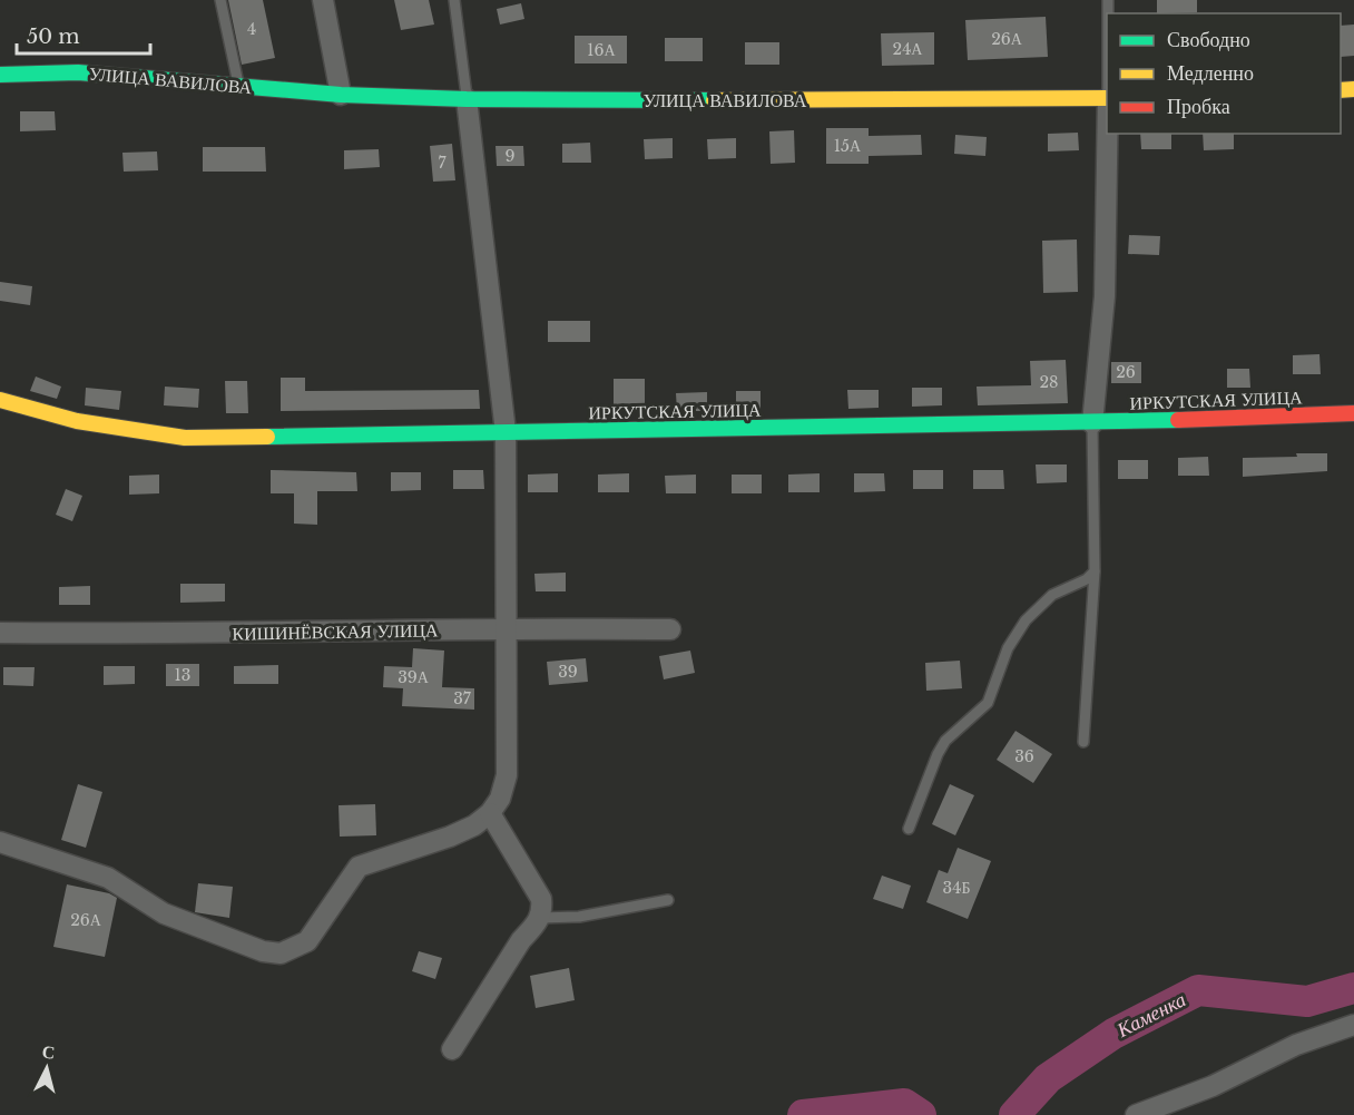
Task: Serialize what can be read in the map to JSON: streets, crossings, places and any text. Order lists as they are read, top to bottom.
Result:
{
  "streets": {
    "street": ["УЛИЦА ВАВИЛОВА", "ИРКУТСКАЯ УЛИЦА", "КИШИНЁВСКАЯ УЛИЦА"]
  },
  "water": ["Каменка"],
  "house_numbers": [
    "4",
    "26А",
    "24А",
    "16А",
    "15А",
    "9",
    "7",
    "26",
    "28",
    "39",
    "13",
    "39А",
    "37",
    "36",
    "34Б",
    "26А"
  ],
  "legend": ["Свободно", "Медленно", "Пробка"],
  "scale_bar": "50 m",
  "north": "top"
}
